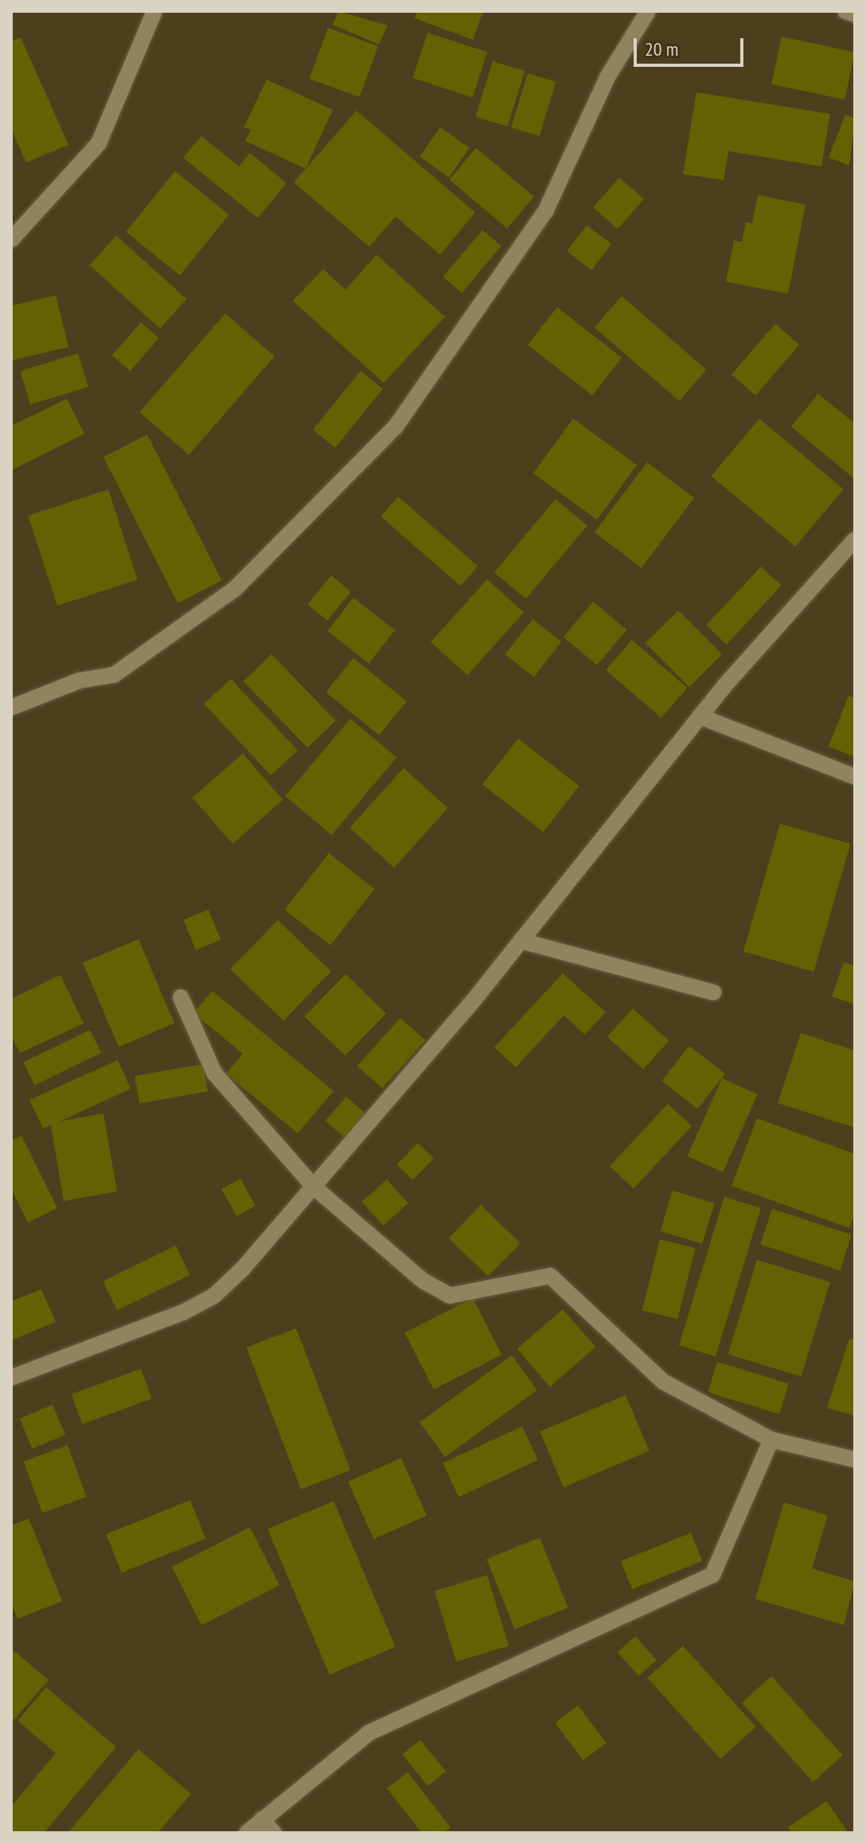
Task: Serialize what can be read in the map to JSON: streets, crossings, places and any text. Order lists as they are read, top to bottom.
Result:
{
  "scale_bar": "20 m"
}
